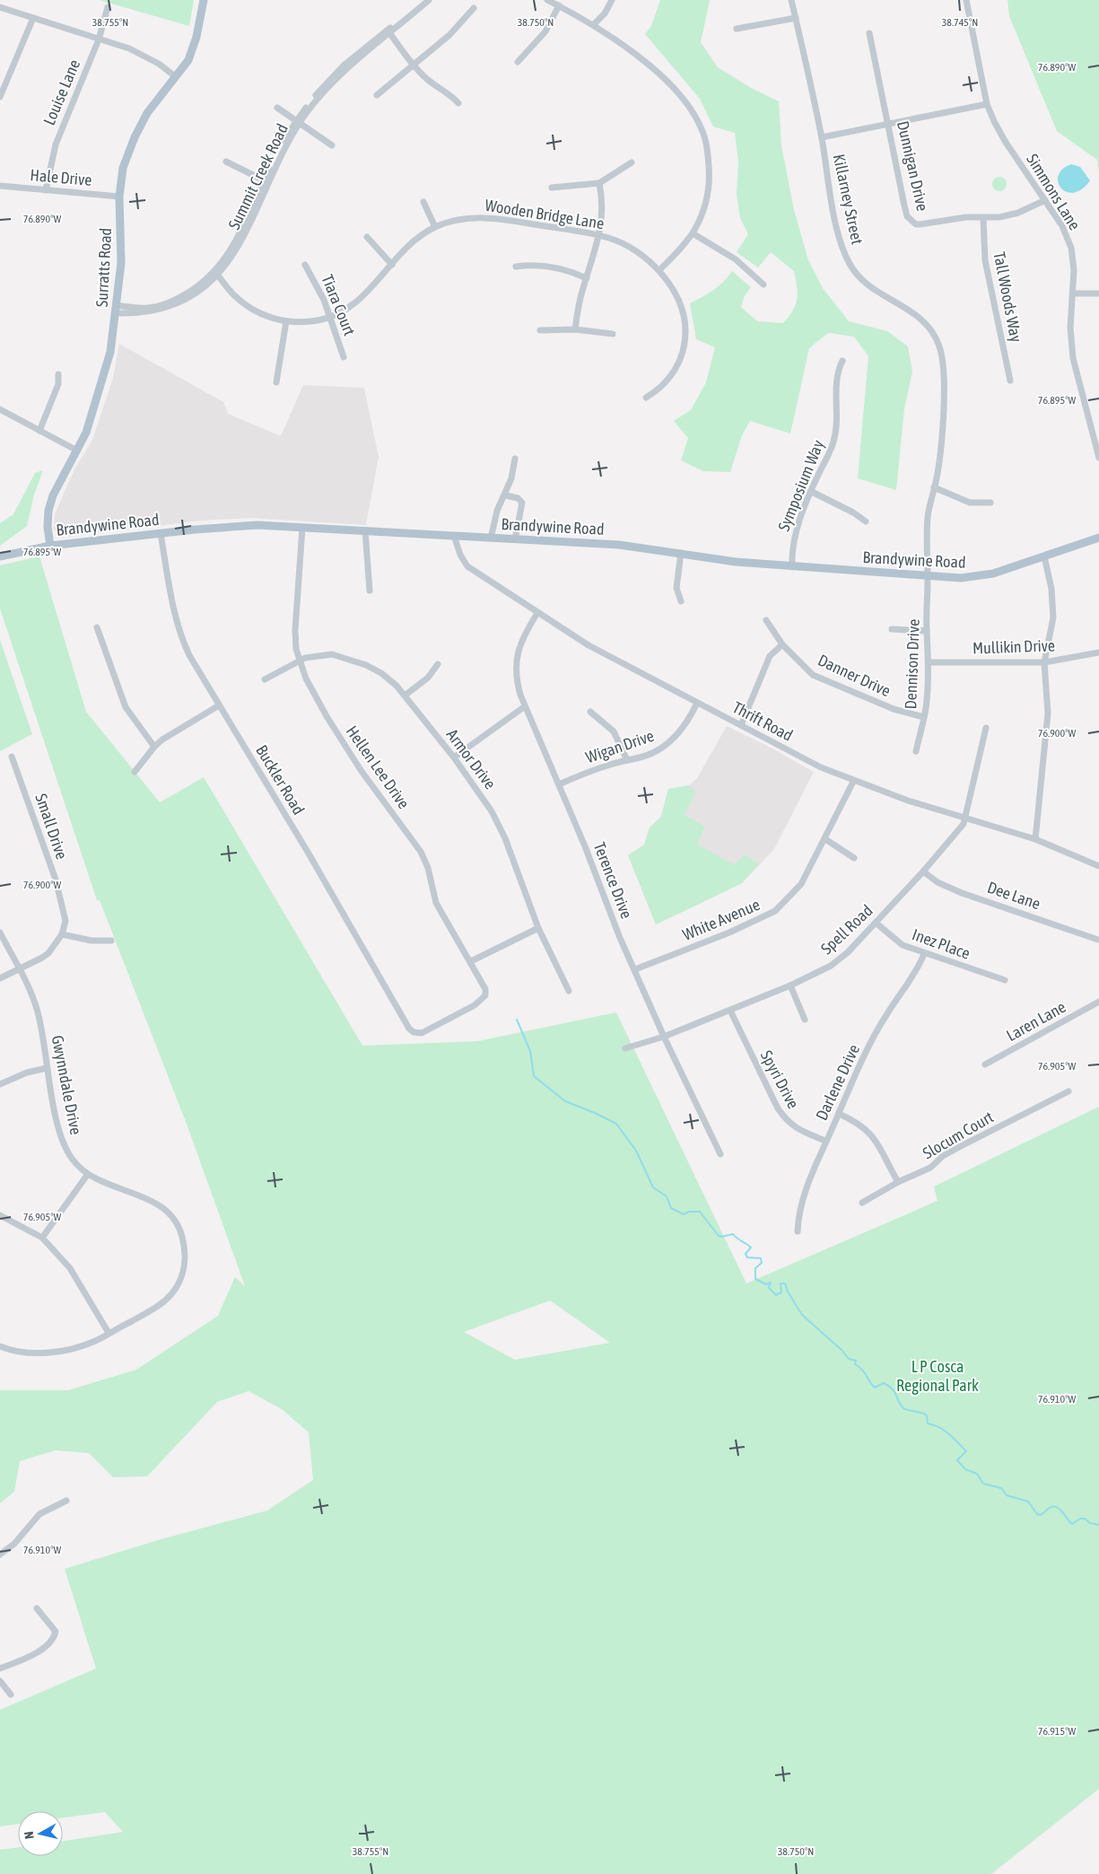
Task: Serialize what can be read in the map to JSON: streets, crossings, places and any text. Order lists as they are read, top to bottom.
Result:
{
  "streets": {
    "main road": ["Surratts Road", "Brandywine Road"],
    "street": [
      "Louise Lane",
      "Dunnigan Drive",
      "Summit Creek Road",
      "Hale Drive",
      "Simmons Lane",
      "Killarney Street",
      "Wooden Bridge Lane",
      "Tall Woods Way",
      "Tiara Court",
      "Symposium Way",
      "Mullikin Drive",
      "Dennison Drive",
      "Danner Drive",
      "Thrift Road",
      "Wigan Drive",
      "Armor Drive",
      "Hellen Lee Drive",
      "Buckler Road",
      "Small Drive",
      "Terence Drive",
      "Dee Lane",
      "White Avenue",
      "Spell Road",
      "Inez Place",
      "Laren Lane",
      "Spyri Drive",
      "Darlene Drive",
      "Gwynndale Drive",
      "Slocum Court"
    ]
  },
  "crossings": [
    ["Louise Lane", "Hale Drive"],
    ["Dunnigan Drive", "Simmons Lane"],
    ["Dunnigan Drive", "Tall Woods Way"],
    ["Summit Creek Road", "Wooden Bridge Lane"],
    ["Summit Creek Road", "Surratts Road"],
    ["Hale Drive", "Surratts Road"],
    ["Killarney Street", "Brandywine Road"],
    ["Killarney Street", "Dennison Drive"],
    ["Wooden Bridge Lane", "Tiara Court"],
    ["Surratts Road", "Brandywine Road"],
    ["Symposium Way", "Brandywine Road"],
    ["Brandywine Road", "Dennison Drive"],
    ["Brandywine Road", "Thrift Road"],
    ["Brandywine Road", "Hellen Lee Drive"],
    ["Brandywine Road", "Buckler Road"],
    ["Mullikin Drive", "Dennison Drive"],
    ["Dennison Drive", "Danner Drive"],
    ["Thrift Road", "Wigan Drive"],
    ["Thrift Road", "Terence Drive"],
    ["Thrift Road", "White Avenue"],
    ["Thrift Road", "Spell Road"],
    ["Wigan Drive", "Terence Drive"],
    ["Armor Drive", "Hellen Lee Drive"],
    ["Hellen Lee Drive", "Buckler Road"],
    ["Terence Drive", "White Avenue"],
    ["Terence Drive", "Spell Road"],
    ["Dee Lane", "Spell Road"],
    ["Spell Road", "Inez Place"],
    ["Spell Road", "Spyri Drive"],
    ["Inez Place", "Darlene Drive"],
    ["Spyri Drive", "Darlene Drive"]
  ],
  "parks": ["L P Cosca Regional Park"],
  "north": "left",
  "coordinates": [
    "38.755°N",
    "38.750°N",
    "38.745°N",
    "76.890°W",
    "76.895°W",
    "76.900°W",
    "76.905°W",
    "76.910°W",
    "76.915°W"
  ]
}
